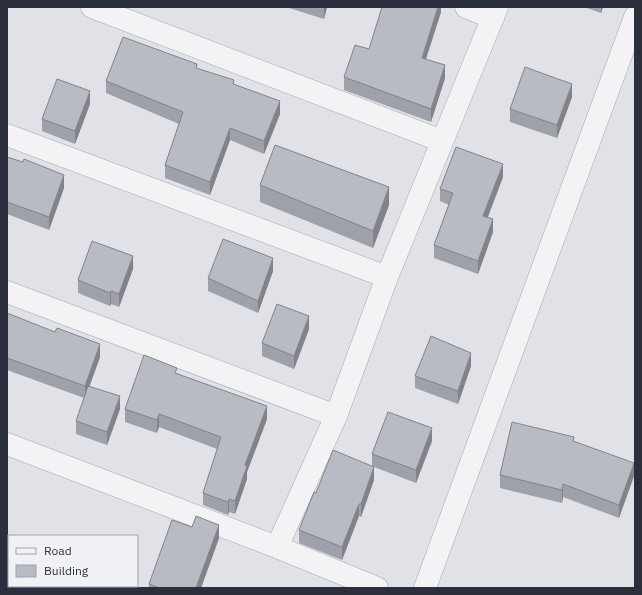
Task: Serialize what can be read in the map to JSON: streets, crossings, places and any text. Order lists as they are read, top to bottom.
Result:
{
  "legend": ["Road", "Building"]
}
